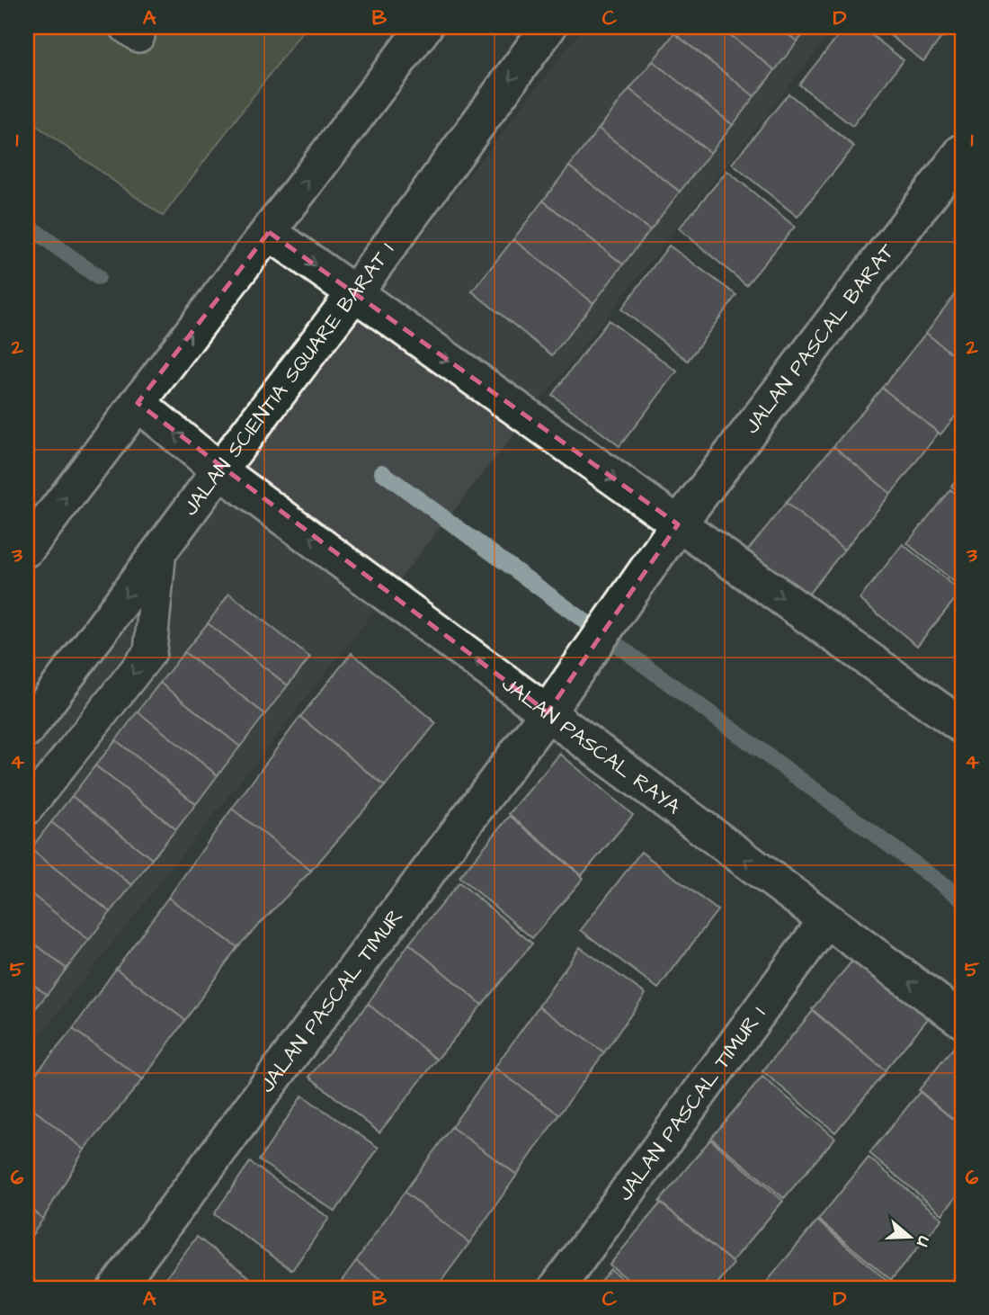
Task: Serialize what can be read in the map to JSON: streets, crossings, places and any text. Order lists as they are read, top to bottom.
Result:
{
  "streets": {
    "street": [
      "JALAN PASCAL BARAT",
      "JALAN SCIENTIA SQUARE BARAT 1",
      "JALAN PASCAL RAYA",
      "JALAN PASCAL TIMUR",
      "JALAN PASCAL TIMUR 1"
    ]
  },
  "crossings": [
    ["JALAN PASCAL BARAT", "JALAN PASCAL TIMUR"],
    ["JALAN SCIENTIA SQUARE BARAT 1", "JALAN PASCAL RAYA"],
    ["JALAN PASCAL RAYA", "JALAN PASCAL TIMUR"],
    ["JALAN PASCAL RAYA", "JALAN PASCAL TIMUR 1"]
  ],
  "north": "right",
  "grid": {
    "columns": [
      "A",
      "B",
      "C",
      "D"
    ],
    "rows": [
      "1",
      "2",
      "3",
      "4",
      "5",
      "6"
    ]
  }
}
